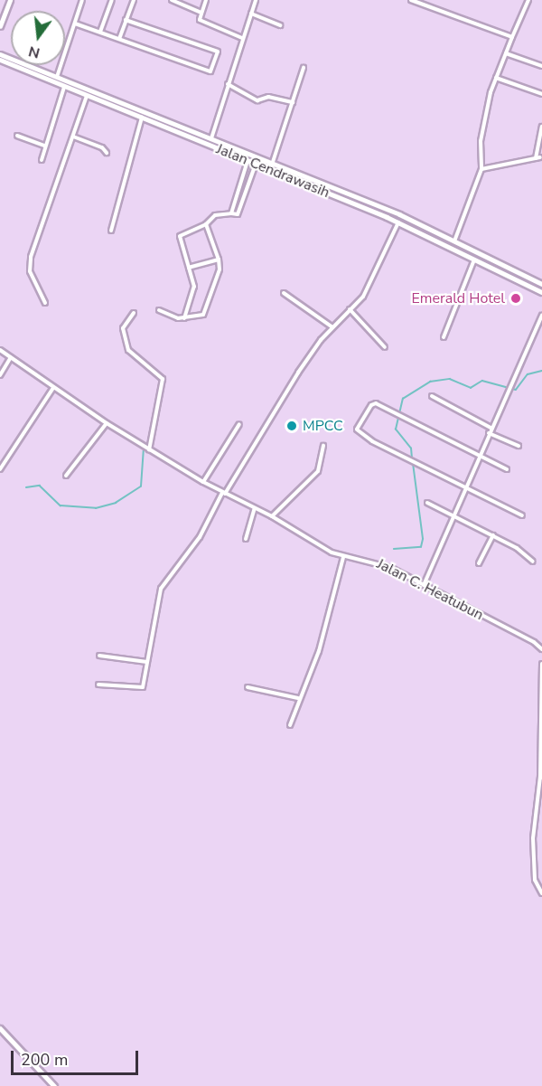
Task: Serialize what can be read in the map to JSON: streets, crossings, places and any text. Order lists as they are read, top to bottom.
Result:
{
  "streets": {
    "main road": ["Jalan Cendrawasih"],
    "street": ["Jalan C. Heatubun"]
  },
  "places": ["Emerald Hotel", "MPCC"],
  "scale_bar": "200 m",
  "north": "bottom"
}
